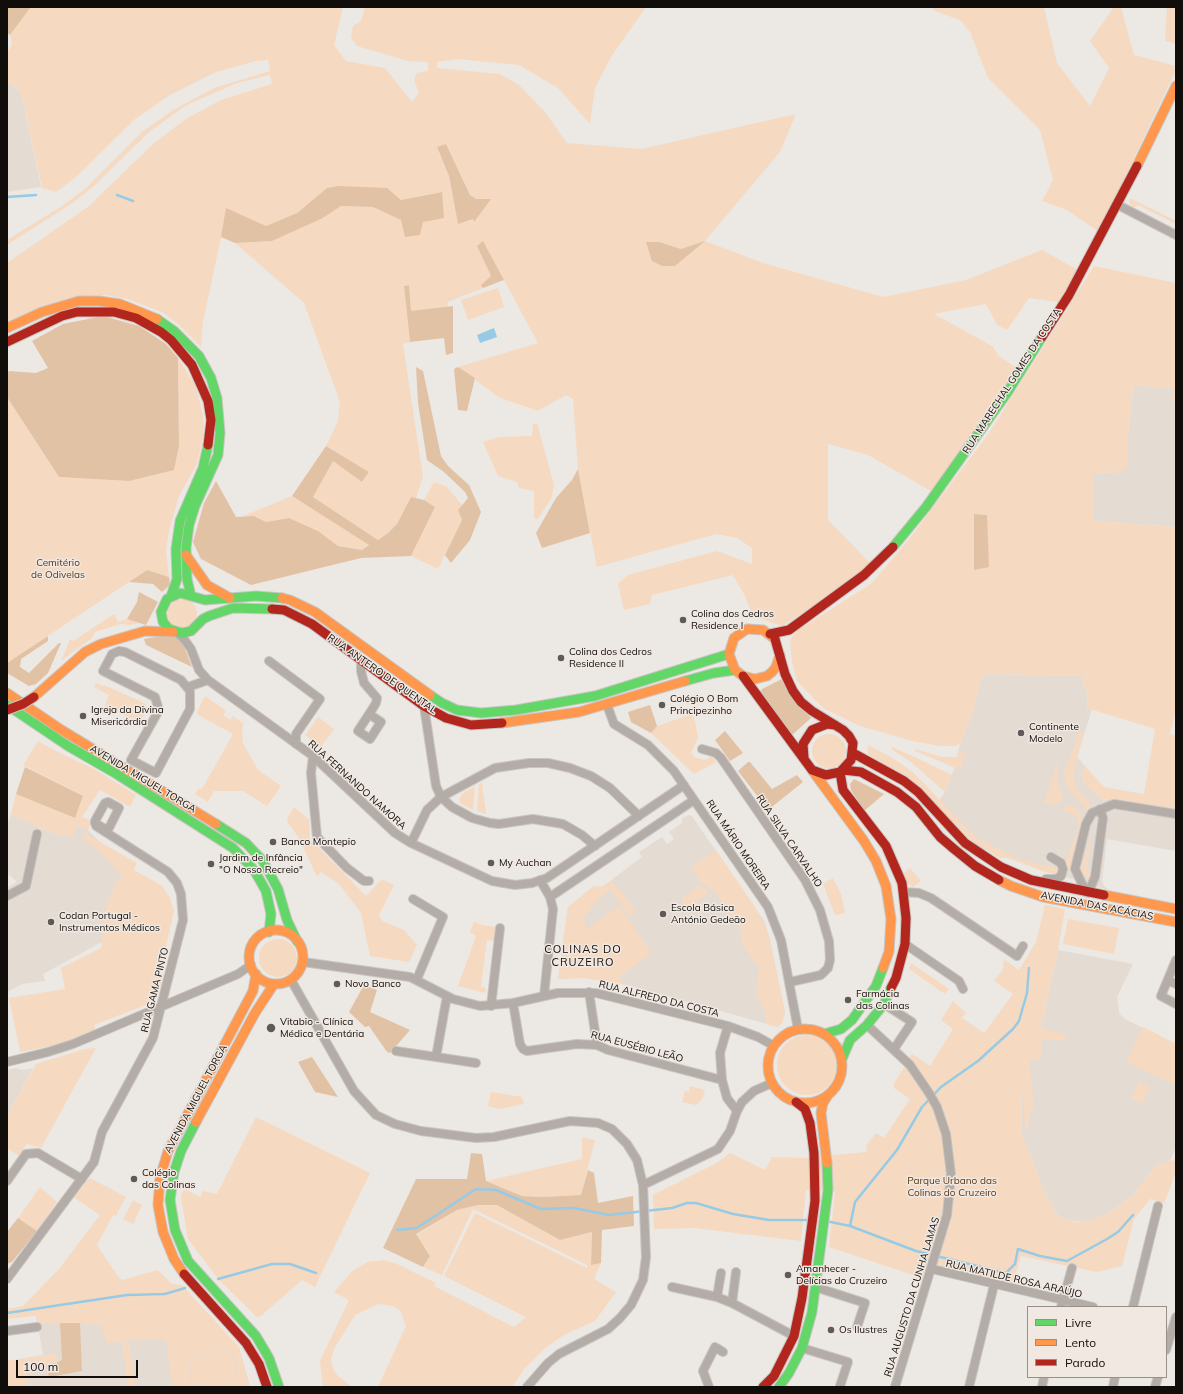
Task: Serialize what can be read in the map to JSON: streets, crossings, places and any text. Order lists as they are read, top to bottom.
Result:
{
  "streets": {
    "main road": [
      "RUA MARECHAL GOMES DA COSTA",
      "RUA ANTERO DE QUENTAL",
      "AVENIDA MIGUEL TORGA",
      "AVENIDA DAS ACÁCIAS"
    ],
    "street": [
      "RUA FERNANDO NAMORA",
      "RUA SILVA CARVALHO",
      "RUA MÁRIO MOREIRA",
      "RUA GAMA PINTO",
      "RUA ALFREDO DA COSTA",
      "RUA EUSÉBIO LEÃO",
      "RUA MATILDE ROSA ARAÚJO",
      "RUA AUGUSTO DA CUNHA LAMAS"
    ]
  },
  "crossings": [
    ["RUA MARECHAL GOMES DA COSTA", "RUA ANTERO DE QUENTAL"],
    ["RUA ANTERO DE QUENTAL", "RUA MÁRIO MOREIRA"],
    ["AVENIDA MIGUEL TORGA", "RUA ALFREDO DA COSTA"],
    ["RUA FERNANDO NAMORA", "RUA MÁRIO MOREIRA"],
    ["RUA SILVA CARVALHO", "RUA MÁRIO MOREIRA"],
    ["RUA MÁRIO MOREIRA", "RUA ALFREDO DA COSTA"],
    ["RUA ALFREDO DA COSTA", "RUA EUSÉBIO LEÃO"],
    ["RUA MATILDE ROSA ARAÚJO", "RUA AUGUSTO DA CUNHA LAMAS"]
  ],
  "districts": ["COLINAS DO CRUZEIRO"],
  "parks": ["Cemitério de Odivelas", "Parque Urbano das Colinas do Cruzeiro"],
  "places": [
    "Colina dos Cedros Residence I",
    "Colina dos Cedros Residence II",
    "Colégio O Bom Principezinho",
    "Igreja da Divina Misericórdia",
    "Continente Modelo",
    "Banco Montepio",
    "My Auchan",
    "Jardim de Infância \"O Nosso Recreio\"",
    "Escola Básica António Gedeão",
    "Codan Portugal - Instrumentos Médicos",
    "Novo Banco",
    "Farmácia das Colinas",
    "Vitabio - Clínica Médica e Dentária",
    "Colégio das Colinas",
    "Amanhecer - Delícias do Cruzeiro",
    "Os Ilustres"
  ],
  "legend": ["Livre", "Lento", "Parado"],
  "scale_bar": "100 m"
}
